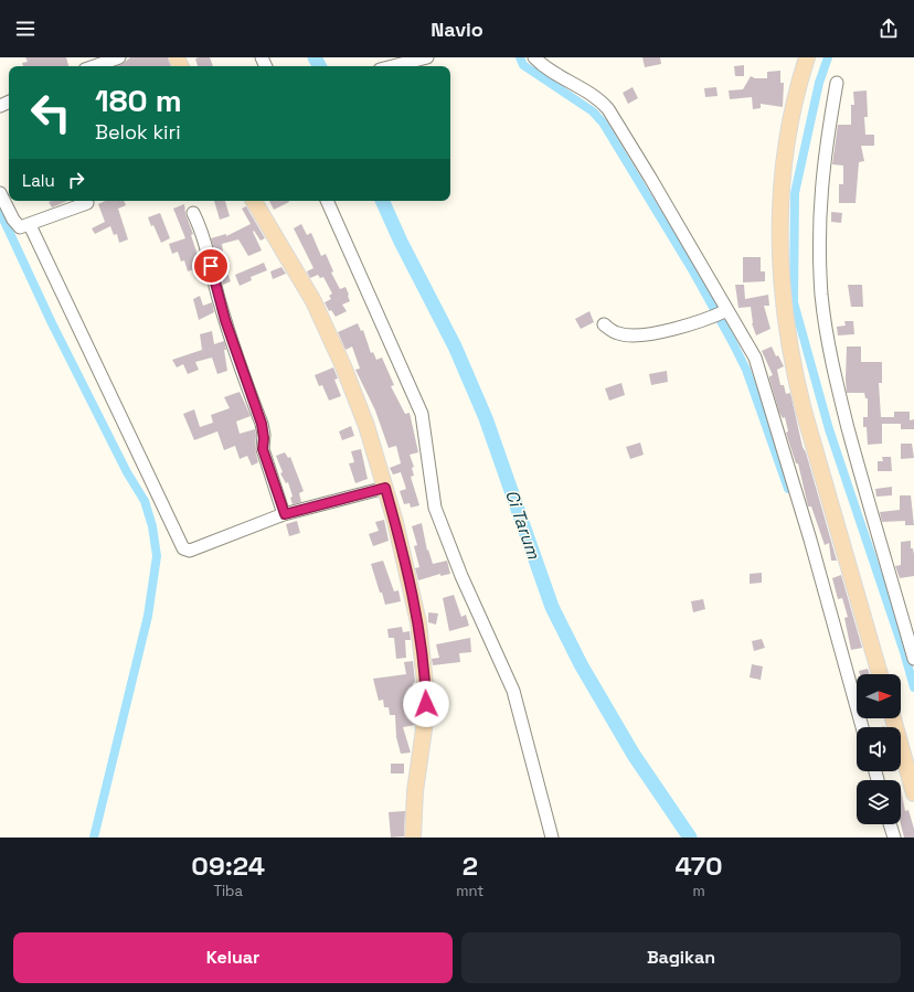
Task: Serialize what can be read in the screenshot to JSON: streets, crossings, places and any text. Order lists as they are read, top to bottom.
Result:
{
  "water": ["Ci Tarum"],
  "north": "right",
  "page": {
    "header": "Navio",
    "turn": ["180 m", "Belok kiri"],
    "then": "Lalu",
    "eta": [
      "09:24",
      "Tiba",
      "2",
      "mnt",
      "470",
      "m"
    ],
    "buttons": ["Keluar", "Bagikan"]
  }
}
